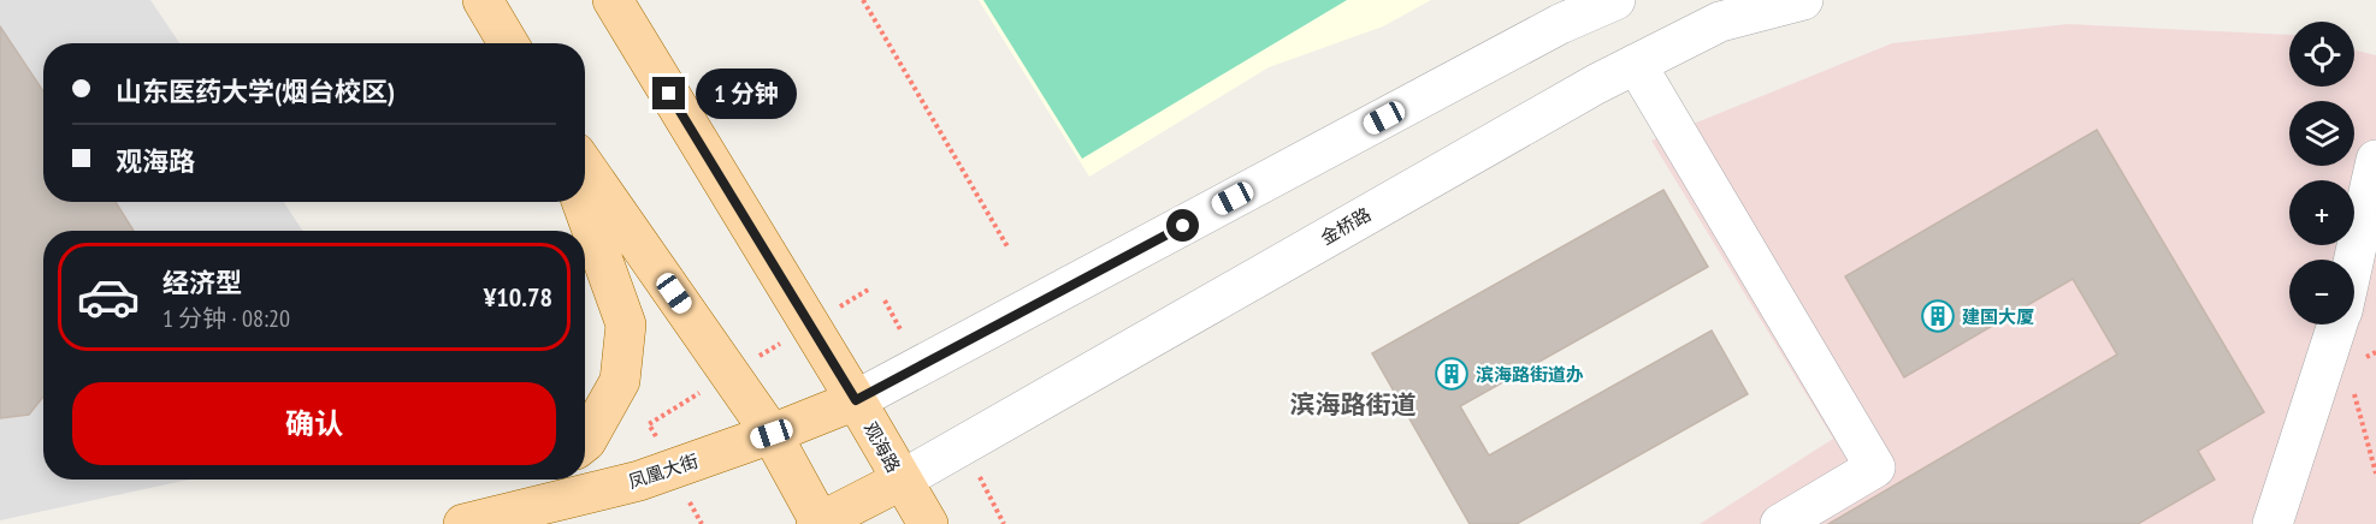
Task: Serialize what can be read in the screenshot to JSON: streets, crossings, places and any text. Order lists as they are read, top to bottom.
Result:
{
  "streets": {
    "main road": ["观海路", "凤凰大街"],
    "street": ["金桥路"]
  },
  "crossings": [
    ["金桥路", "观海路"],
    ["观海路", "凤凰大街"]
  ],
  "districts": ["滨海路街道"],
  "places": {
    "building": ["建国大厦", "滨海路街道办"]
  },
  "page": {
    "map_buttons": ["+", "−"],
    "banner": ["山东医药大学(烟台校区)", "观海路"],
    "bubble": "1 分钟",
    "list": [
      {
        "name": "经济型",
        "note": "1 分钟 · 08:20",
        "value": "¥10.78"
      }
    ],
    "buttons": "确认"
  }
}
